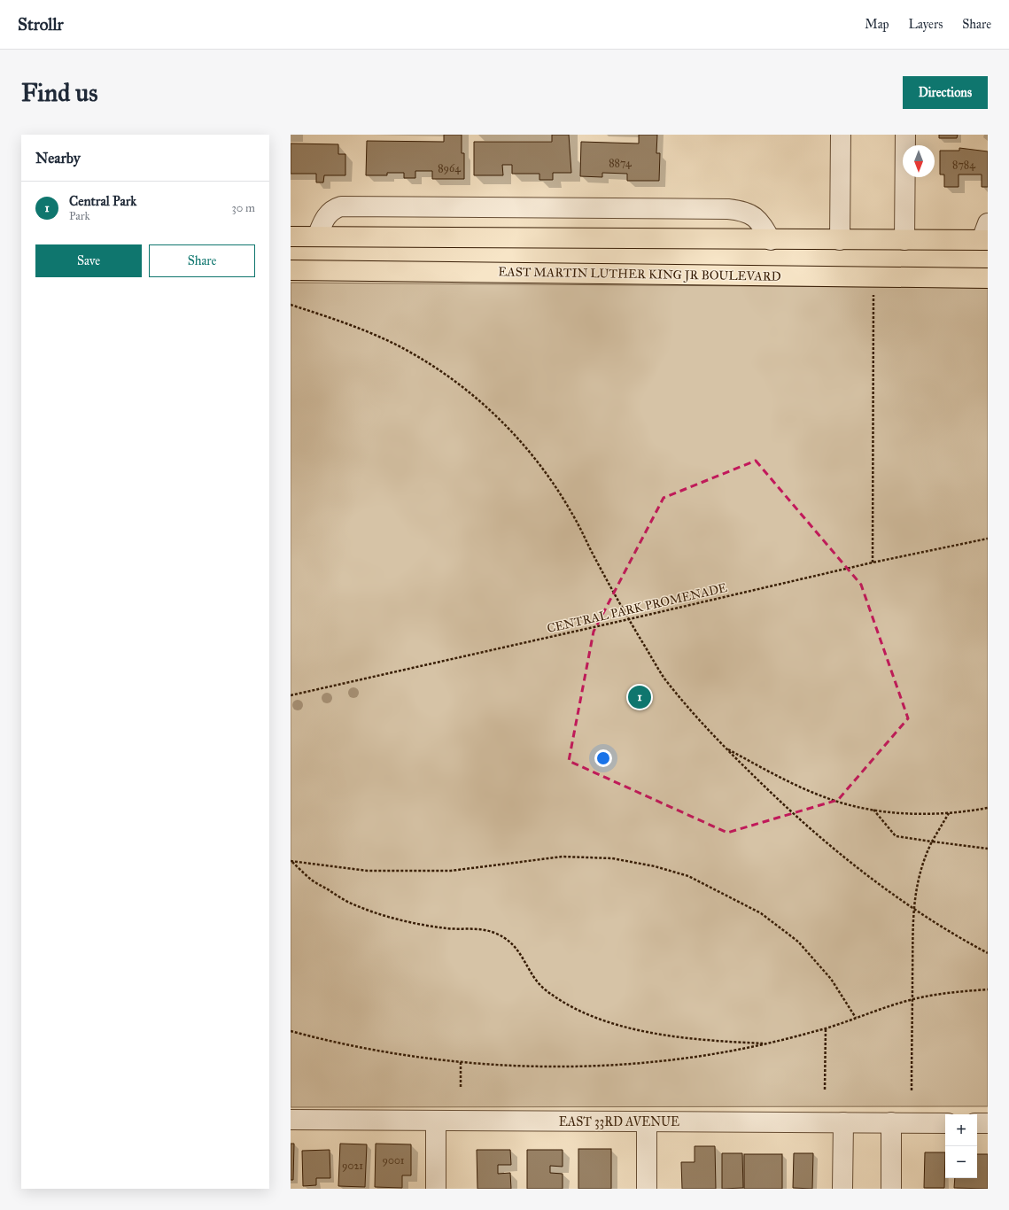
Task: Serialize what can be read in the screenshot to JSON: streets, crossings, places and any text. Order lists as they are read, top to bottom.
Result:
{
  "streets": {
    "main road": ["EAST MARTIN LUTHER KING JR BOULEVARD"],
    "street": ["EAST 33RD AVENUE"],
    "path": ["CENTRAL PARK PROMENADE"]
  },
  "house_numbers": [
    "8874",
    "8784",
    "8964",
    "9001",
    "9021"
  ],
  "north": "bottom",
  "page": {
    "header": "Strollr",
    "nav": ["Map", "Layers", "Share"],
    "buttons": [
      "Directions",
      ["Save", "Share"]
    ],
    "title": "Find us",
    "heading": "Nearby",
    "list": [
      {
        "mark": "1",
        "name": "Central Park",
        "note": "Park",
        "value": "30 m"
      }
    ],
    "pins": "1",
    "map_buttons": ["+", "−"]
  }
}
